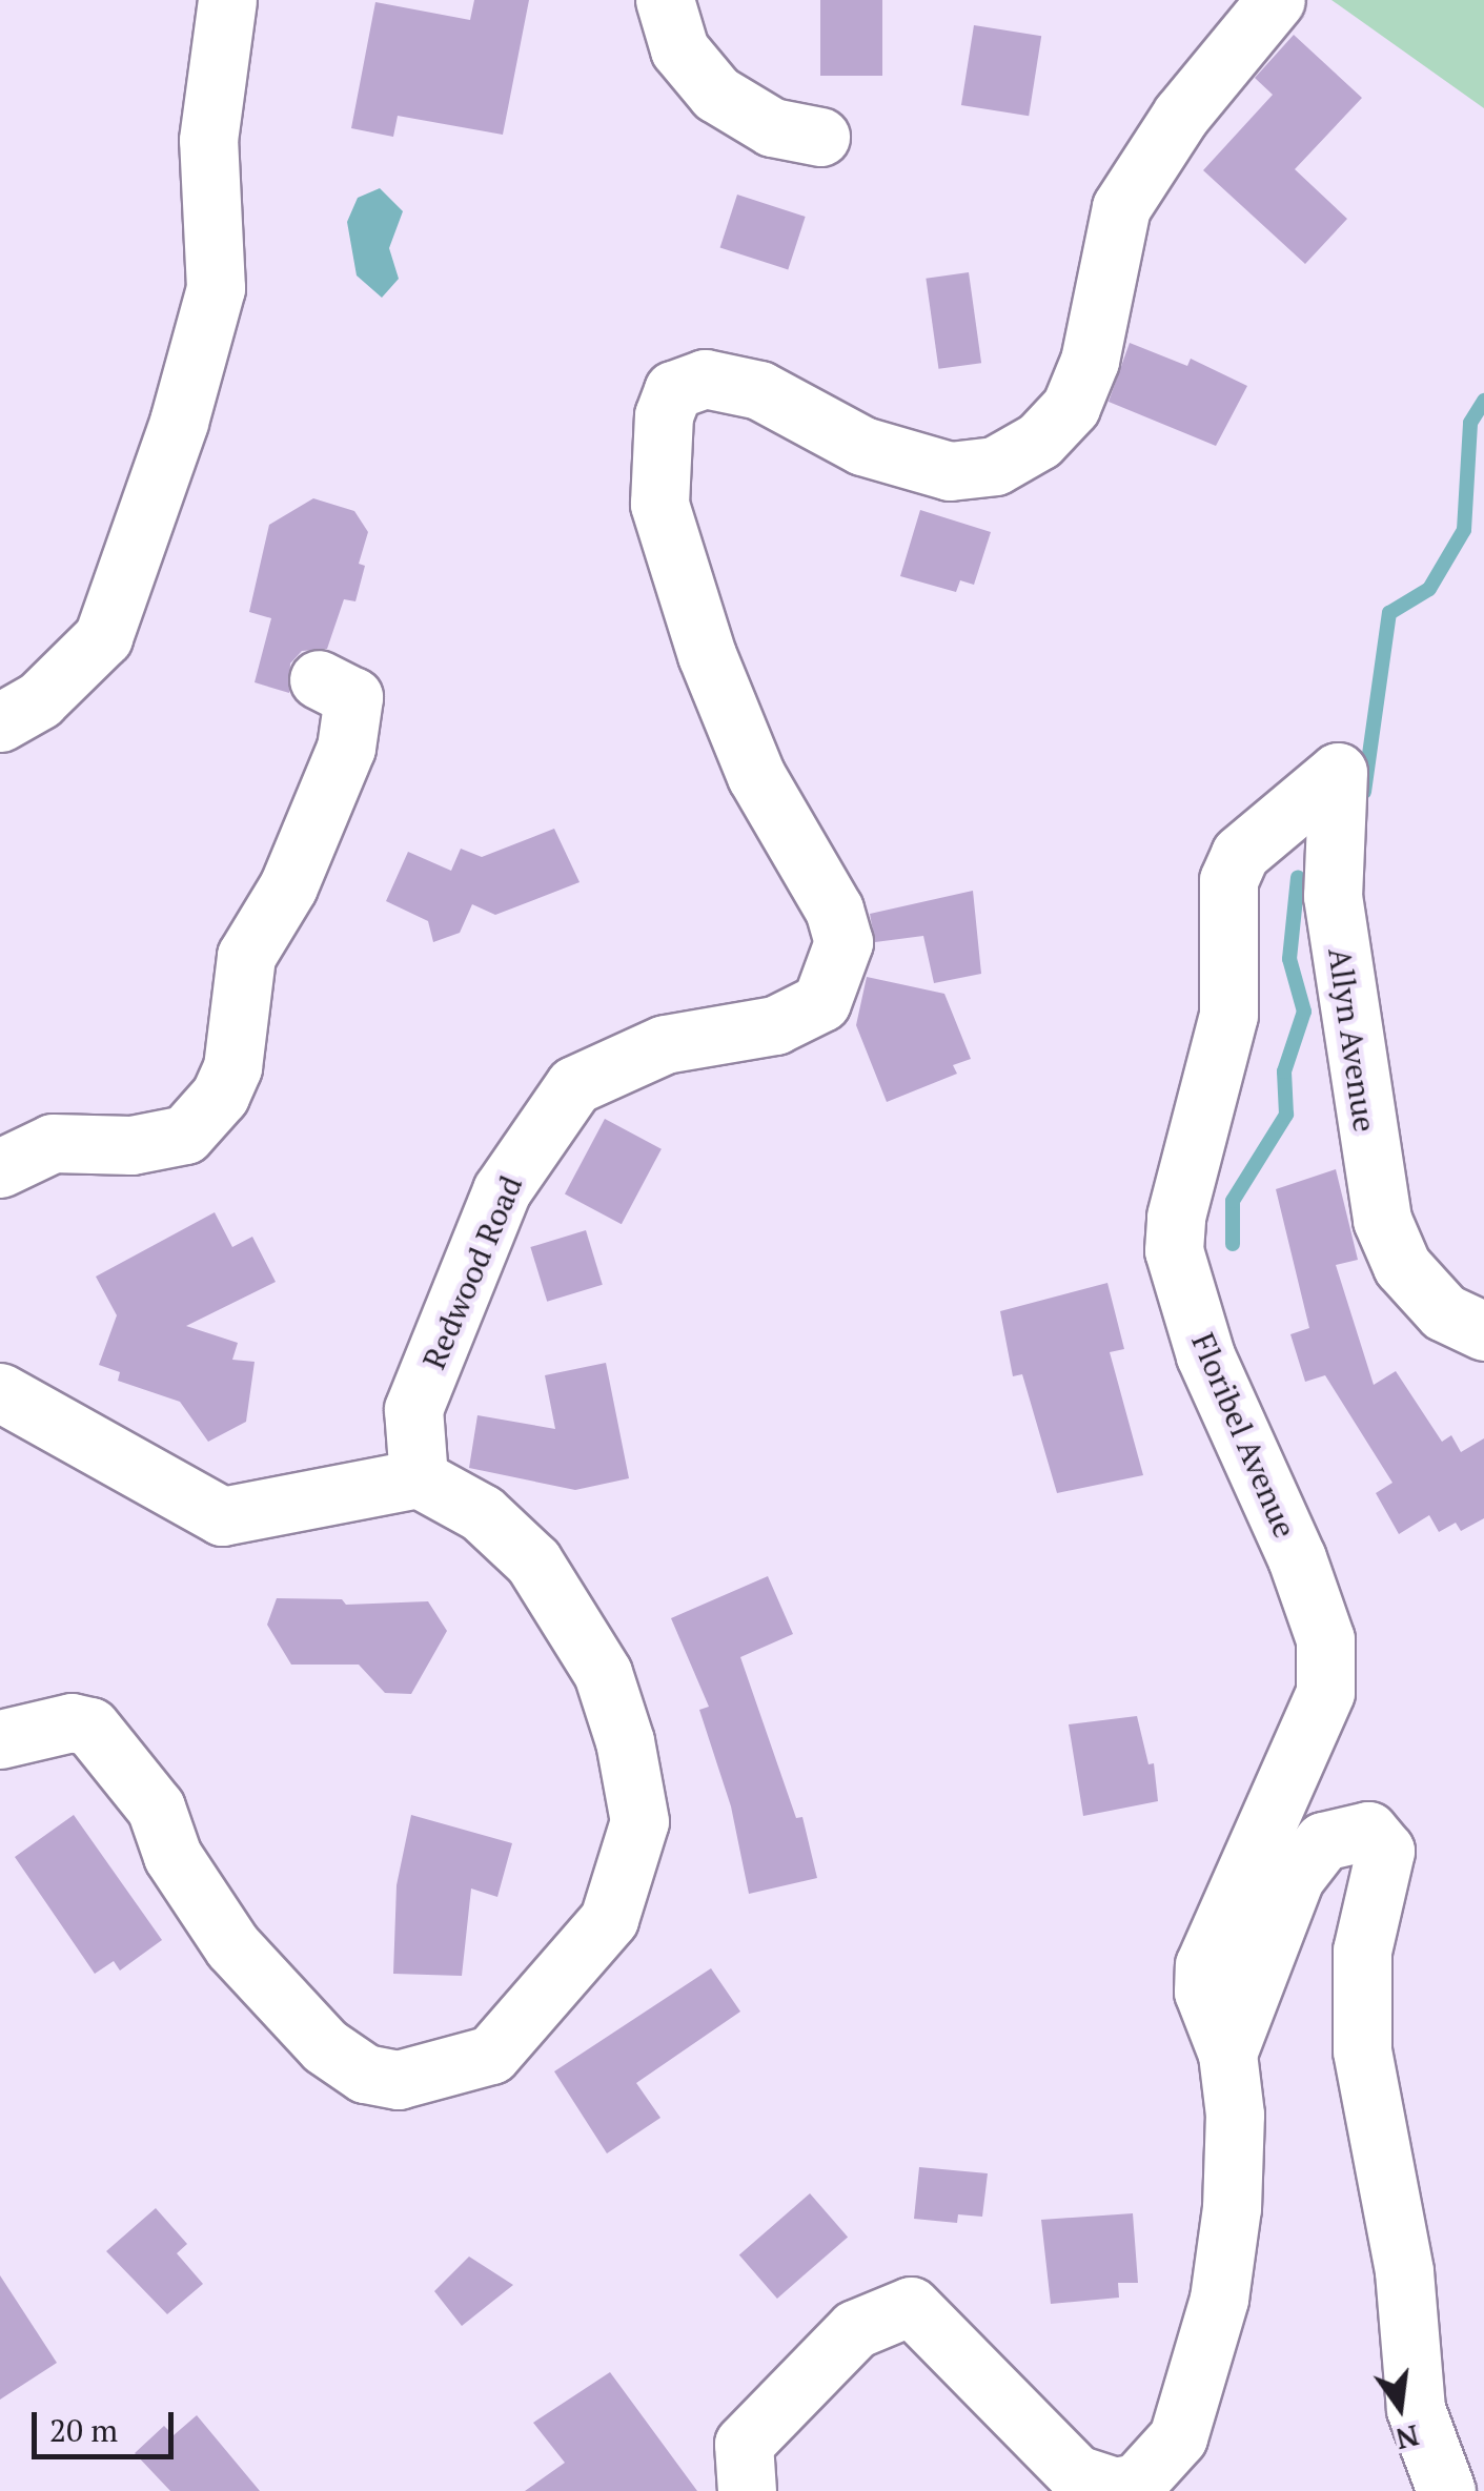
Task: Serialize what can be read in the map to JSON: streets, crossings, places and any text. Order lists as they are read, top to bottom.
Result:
{
  "streets": {
    "street": ["Allyn Avenue", "Redwood Road", "Floribel Avenue"]
  },
  "crossings": [
    ["Allyn Avenue", "Floribel Avenue"]
  ],
  "scale_bar": "20 m",
  "north": "bottom"
}
